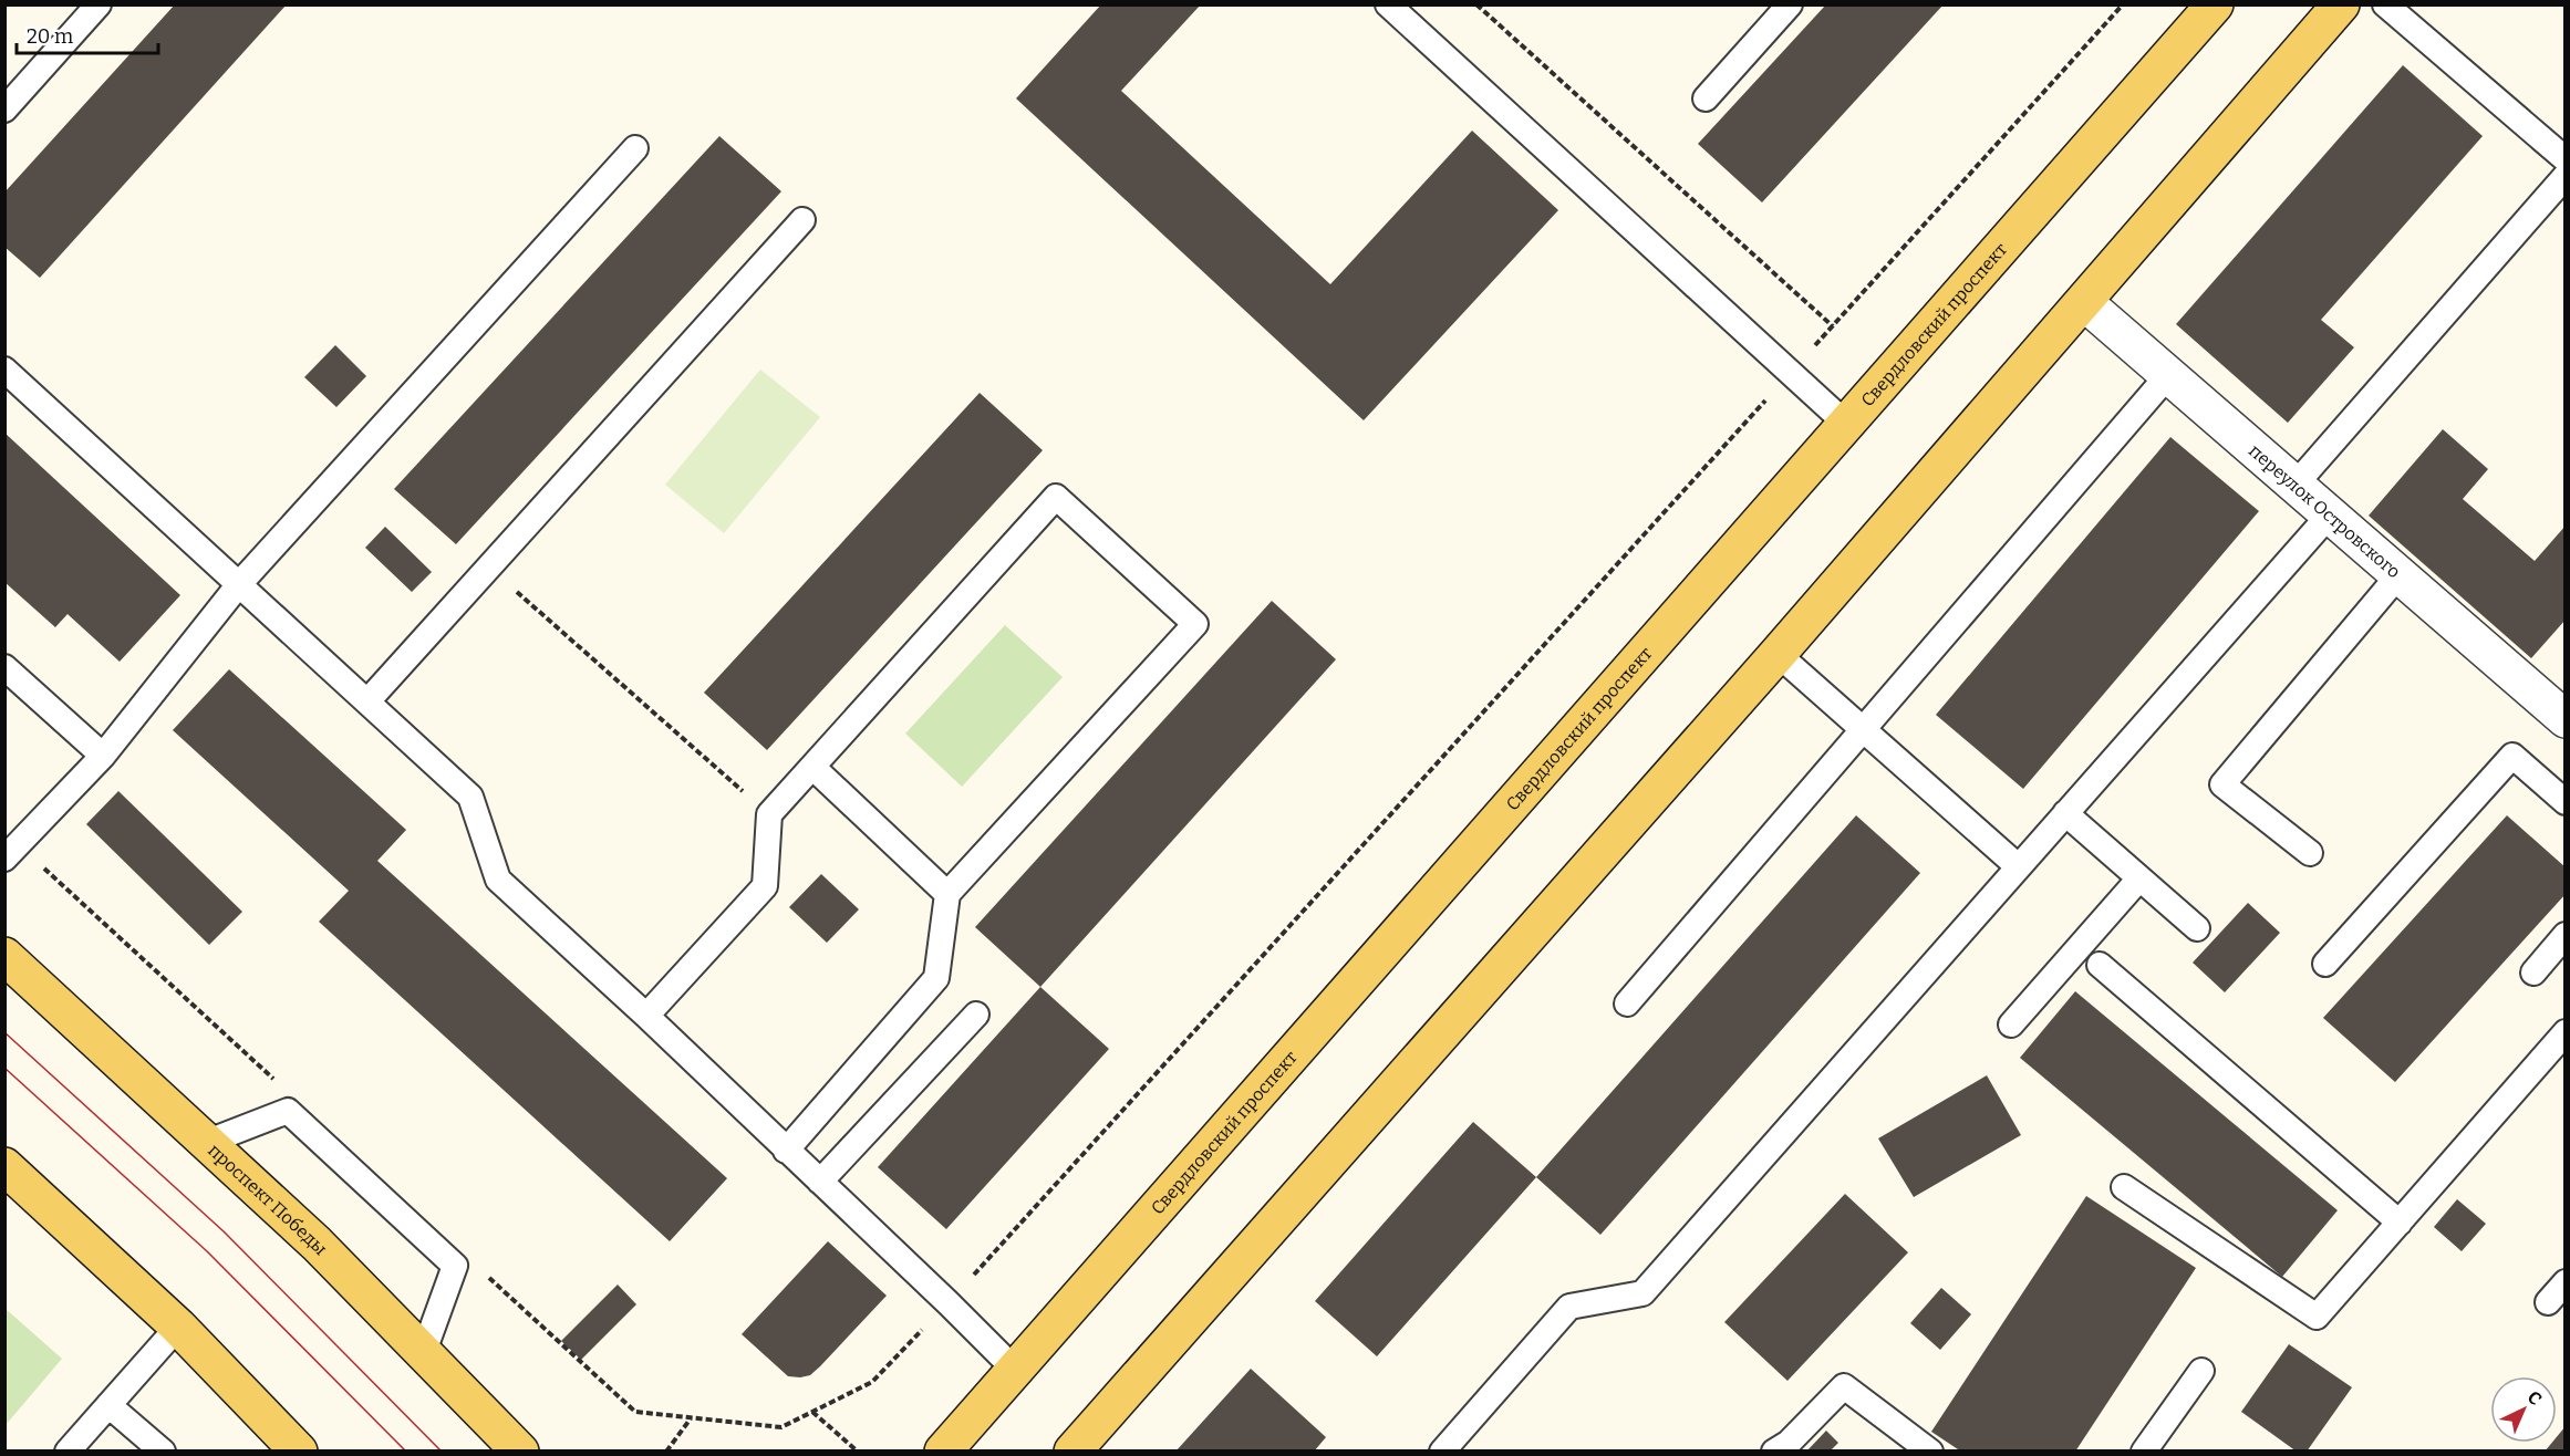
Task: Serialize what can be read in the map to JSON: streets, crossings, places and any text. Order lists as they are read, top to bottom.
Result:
{
  "streets": {
    "main road": ["Свердловский проспект", "проспект Победы"],
    "street": ["переулок Островского"]
  },
  "scale_bar": "20 m",
  "north": "top right"
}
